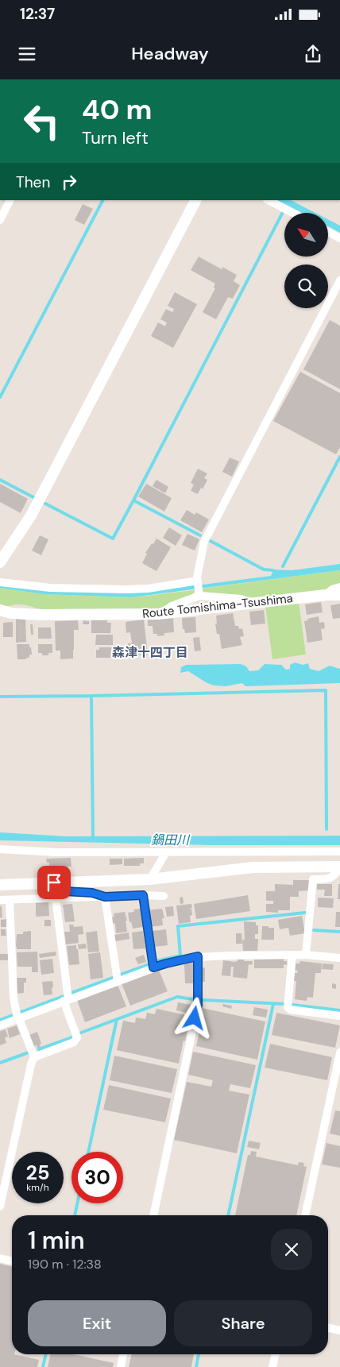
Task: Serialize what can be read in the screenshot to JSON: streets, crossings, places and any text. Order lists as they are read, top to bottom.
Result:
{
  "streets": {
    "street": ["Route Tomishima-Tsushima"]
  },
  "districts": ["森津十四丁目"],
  "water": ["鍋田川"],
  "north": "top left",
  "page": {
    "status": "12:37",
    "header": "Headway",
    "turn": ["40 m", "Turn left"],
    "then": "Then",
    "speed": "25 km/h",
    "limit": "30",
    "heading": ["1 min", "190 m · 12:38"],
    "buttons": ["Exit", "Share"]
  }
}
